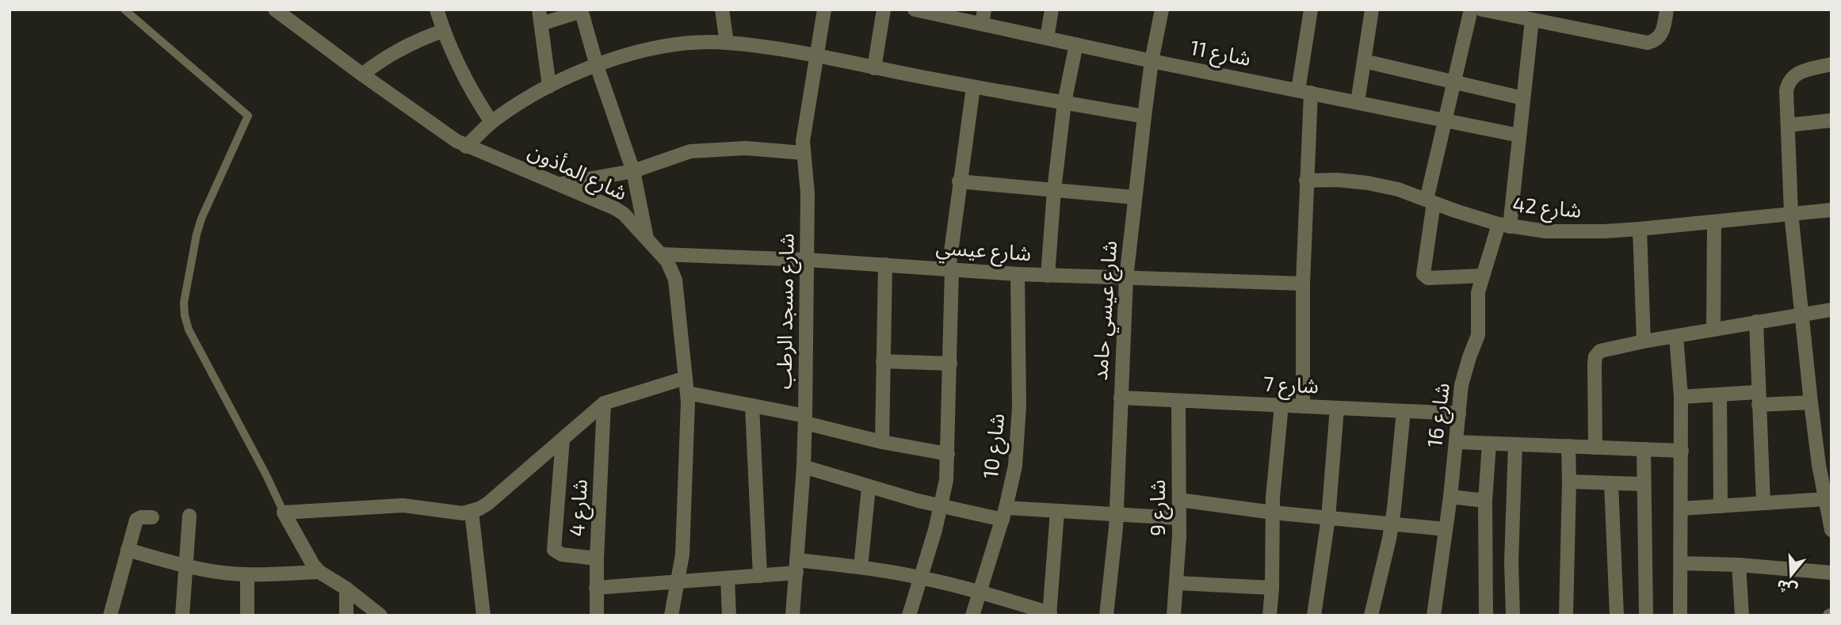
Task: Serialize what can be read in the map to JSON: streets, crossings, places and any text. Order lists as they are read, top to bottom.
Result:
{
  "streets": {
    "street": [
      "شارع 11",
      "شارع المأذون",
      "شارع 42",
      "شارع عيسي",
      "شارع عيسي حامد",
      "شارع مسجد الرطب",
      "شارع 7",
      "شارع 16",
      "شارع 10",
      "شارع 4",
      "شارع 9"
    ]
  },
  "crossings": [
    ["شارع 11", "شارع عيسي حامد"],
    ["شارع 11", "شارع 16"],
    ["شارع المأذون", "شارع عيسي"],
    ["شارع 42", "شارع 16"],
    ["شارع عيسي", "شارع عيسي حامد"],
    ["شارع عيسي", "شارع مسجد الرطب"],
    ["شارع عيسي", "شارع 10"],
    ["شارع عيسي حامد", "شارع 7"],
    ["شارع 7", "شارع 16"],
    ["شارع 7", "شارع 9"]
  ],
  "north": "bottom"
}
